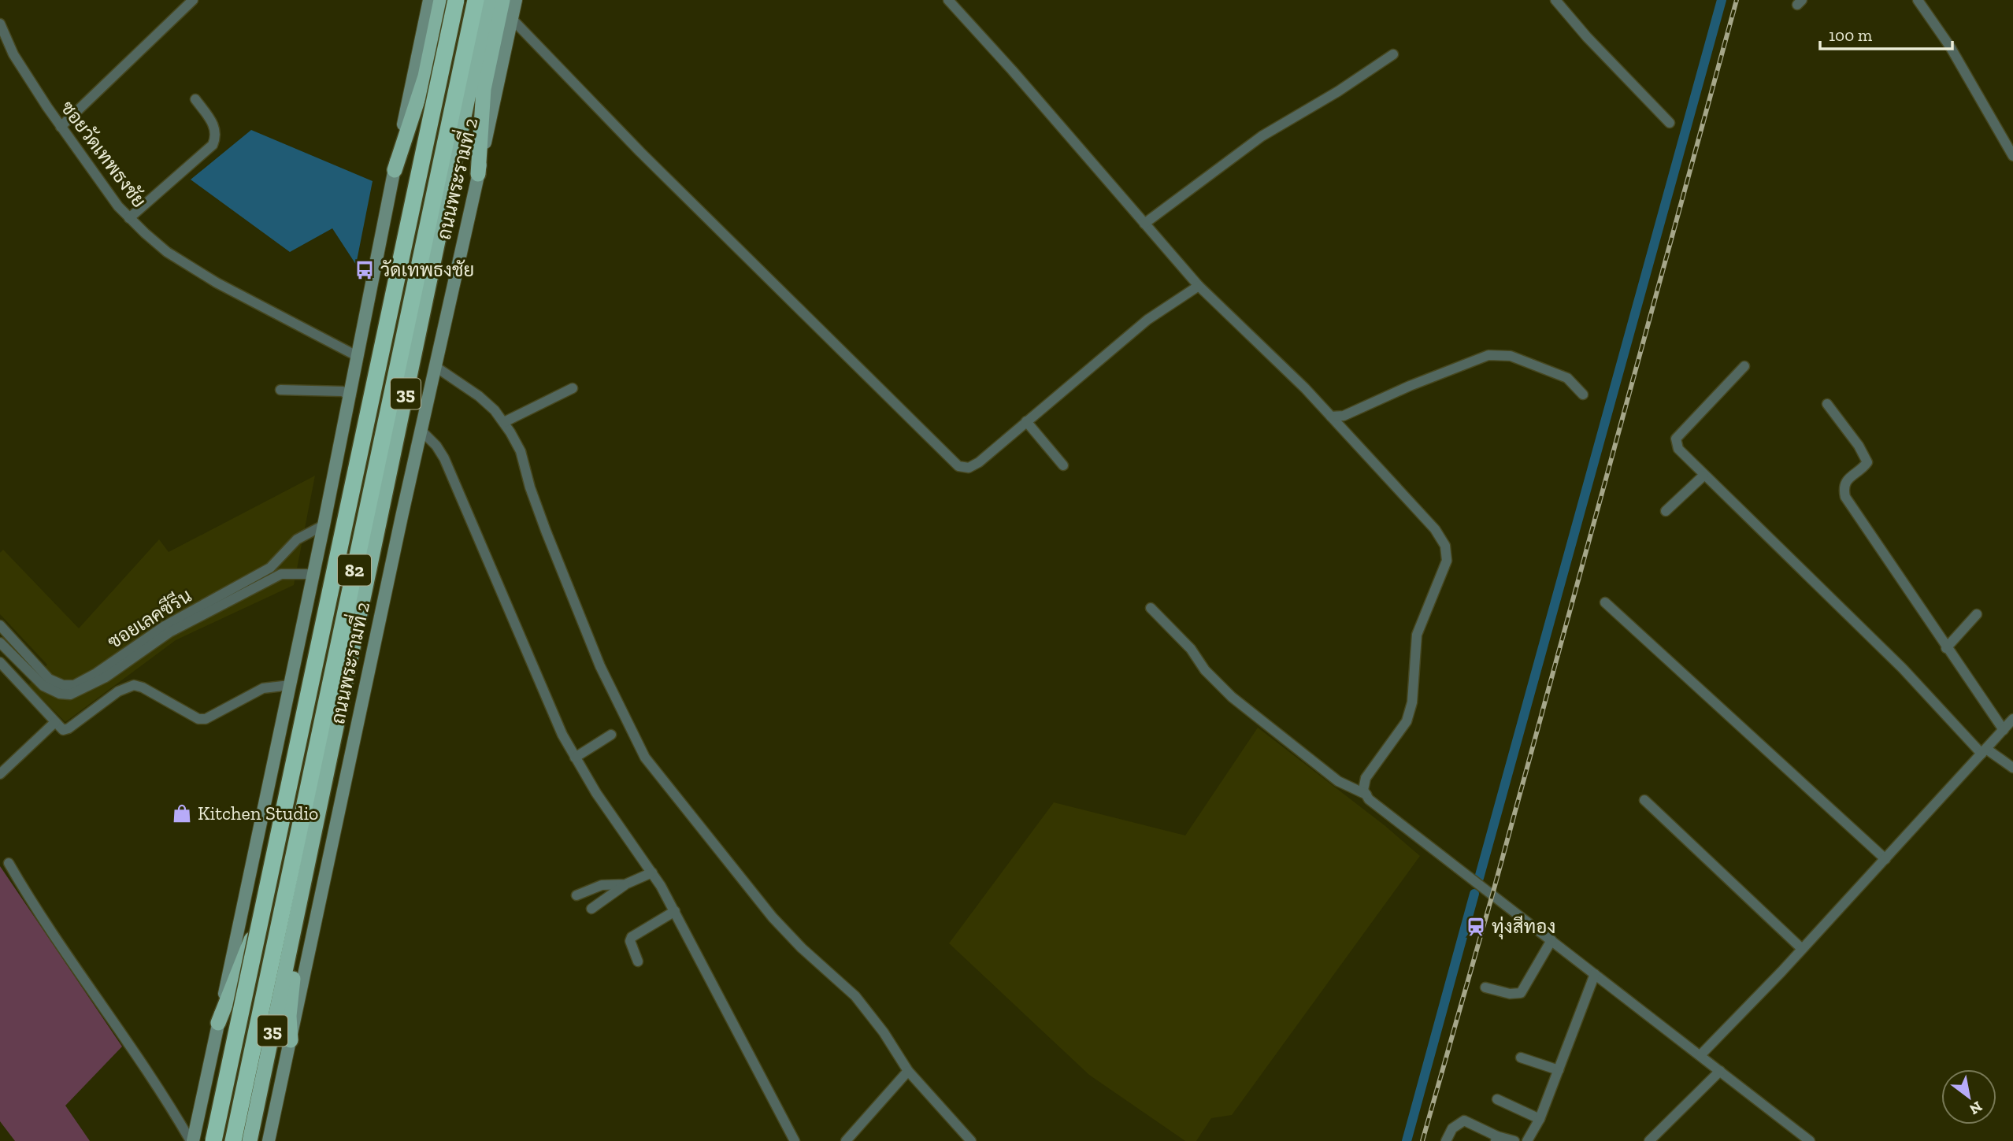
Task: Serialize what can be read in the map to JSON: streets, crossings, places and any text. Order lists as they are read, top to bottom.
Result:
{
  "streets": {
    "highway": ["ถนนพระรามที่ 2", "35", "82"],
    "street": ["ซอยวัดเทพธงชัย", "ซอยเลคซีรีน"]
  },
  "crossings": [
    ["ถนนพระรามที่ 2", "82"]
  ],
  "places": {
    "bus stop": ["วัดเทพธงชัย"],
    "shop": ["Kitchen Studio"],
    "station": ["ทุ่งสีทอง"]
  },
  "scale_bar": "100 m",
  "north": "bottom right"
}
